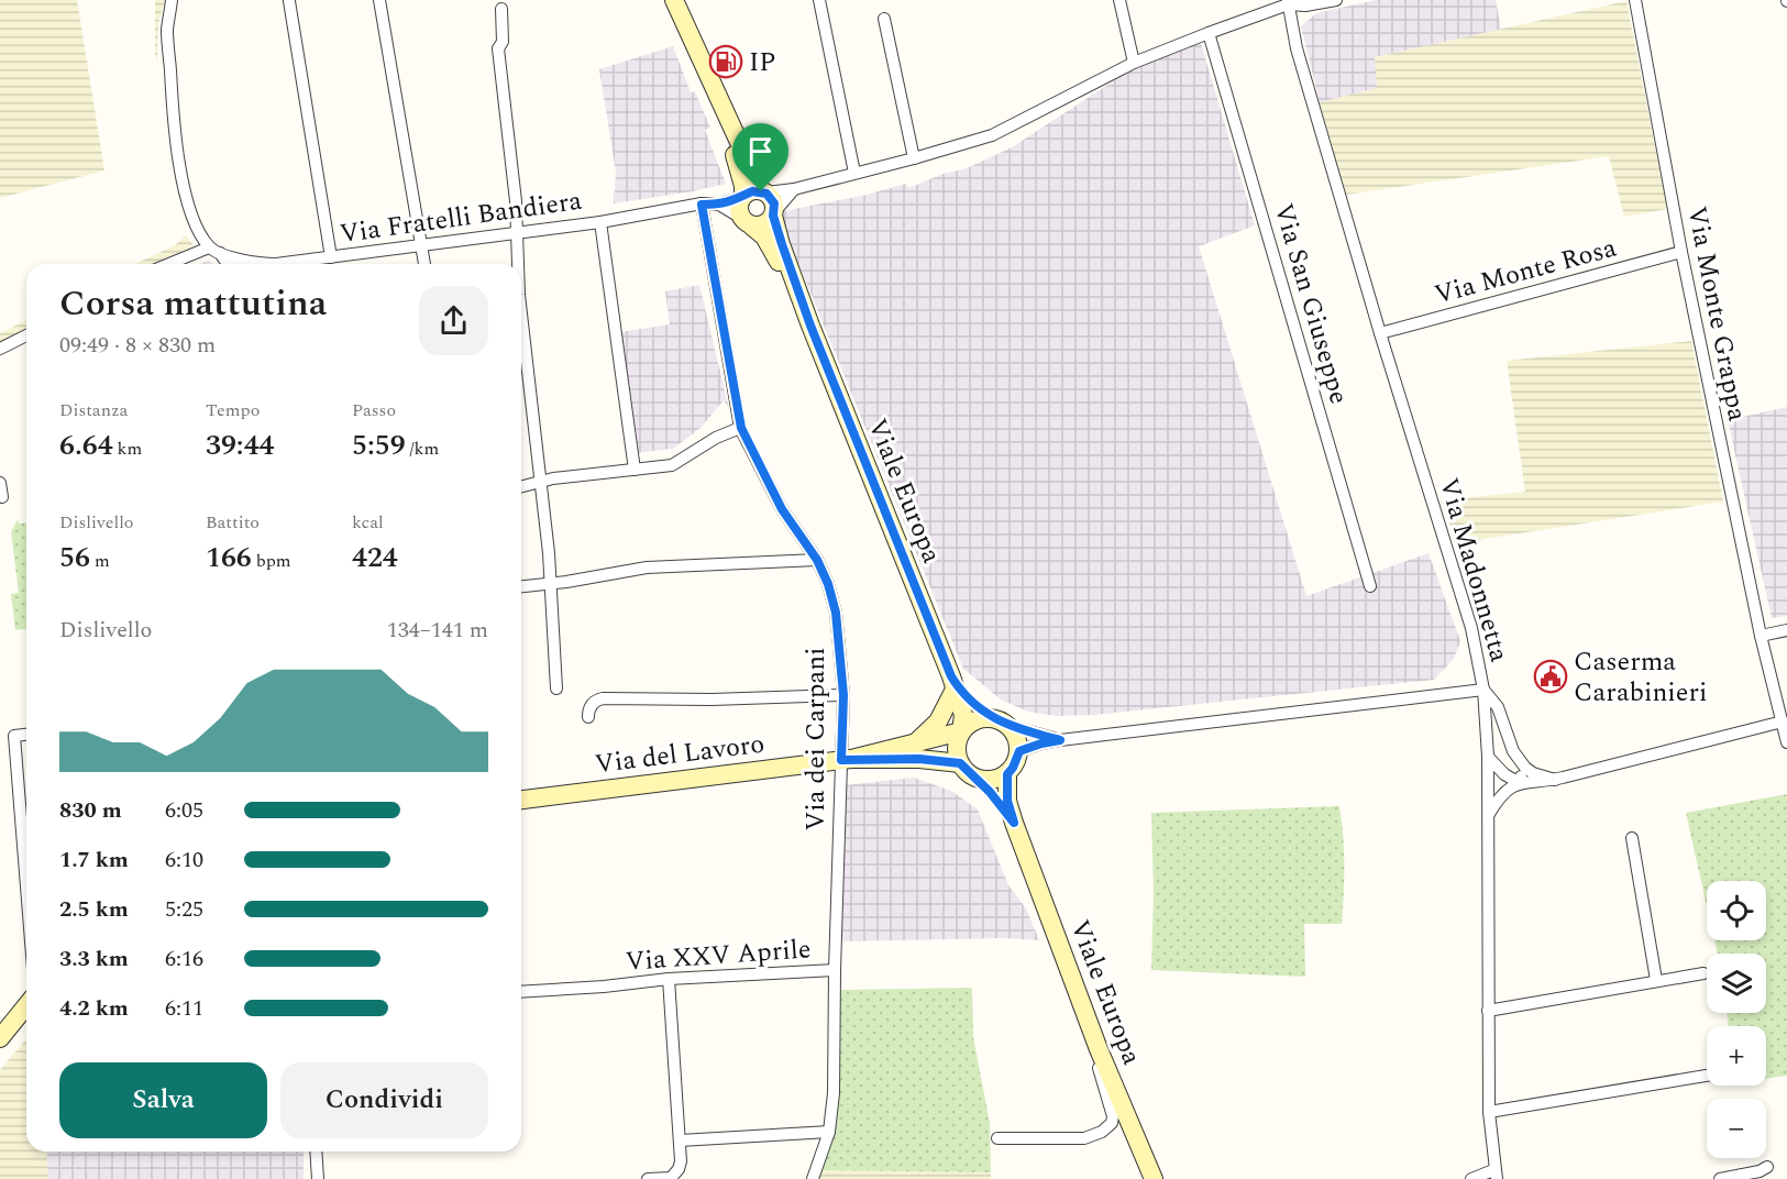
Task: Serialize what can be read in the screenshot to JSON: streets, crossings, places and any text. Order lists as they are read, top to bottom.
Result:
{
  "streets": {
    "main road": ["Viale Europa", "Via del Lavoro"],
    "street": [
      "Via Fratelli Bandiera",
      "Via Monte Rosa",
      "Via San Giuseppe",
      "Via Monte Grappa",
      "Via Madonnetta",
      "Via dei Carpani",
      "Via XXV Aprile"
    ]
  },
  "crossings": [
    ["Via Fratelli Bandiera", "Via San Giuseppe"],
    ["Via Fratelli Bandiera", "Via Madonnetta"],
    ["Via Fratelli Bandiera", "Via dei Carpani"],
    ["Via Monte Rosa", "Via Monte Grappa"],
    ["Via Monte Rosa", "Via Madonnetta"],
    ["Viale Europa", "Via del Lavoro"],
    ["Via dei Carpani", "Via del Lavoro"],
    ["Via dei Carpani", "Via XXV Aprile"]
  ],
  "places": {
    "fuel station": ["IP"],
    "public building": ["Caserma Carabinieri"]
  },
  "page": {
    "heading": ["Corsa mattutina", "09:49 · 8 × 830 m"],
    "stats": [
      ["Distanza", "6.64 km"],
      ["Tempo", "39:44"],
      ["Passo", "5:59 /km"],
      ["Dislivello", "56 m"],
      ["Battito", "166 bpm"],
      ["kcal", "424"]
    ],
    "chart": ["Dislivello", "134–141 m"],
    "list": [
      {
        "name": "830 m",
        "note": "6:05"
      },
      {
        "name": "1.7 km",
        "note": "6:10"
      },
      {
        "name": "2.5 km",
        "note": "5:25"
      },
      {
        "name": "3.3 km",
        "note": "6:16"
      },
      {
        "name": "4.2 km",
        "note": "6:11"
      }
    ],
    "map_buttons": ["+", "−"],
    "buttons": ["Salva", "Condividi"]
  }
}
